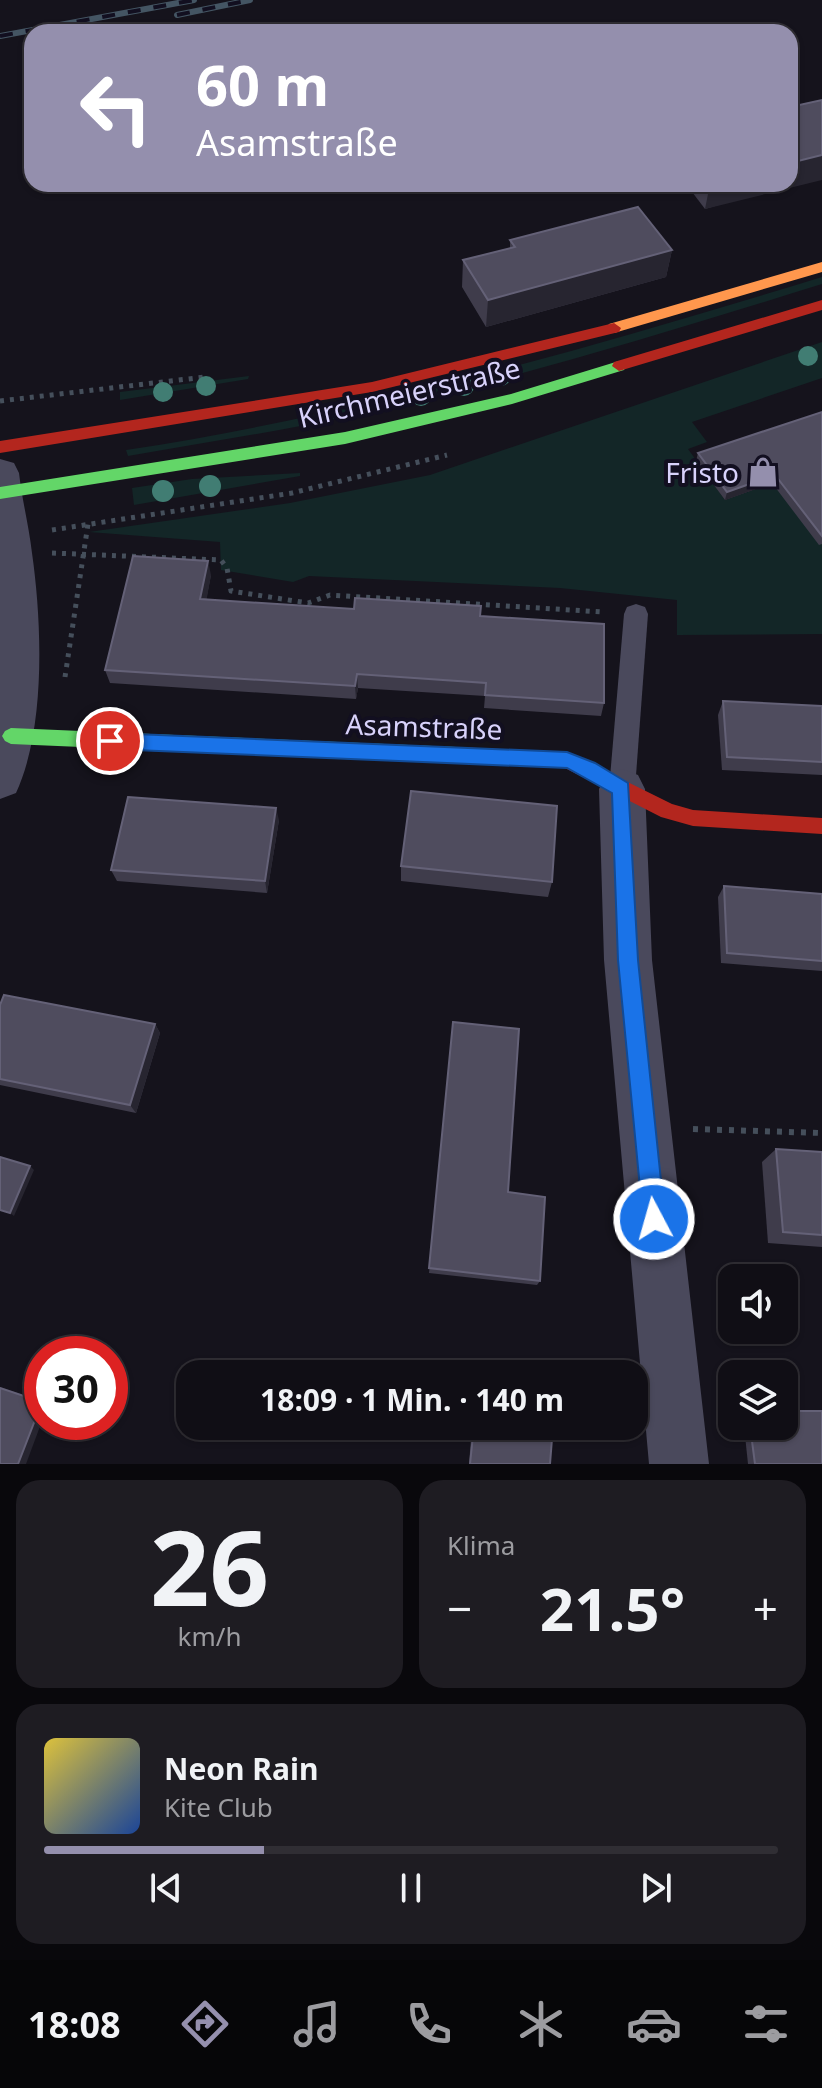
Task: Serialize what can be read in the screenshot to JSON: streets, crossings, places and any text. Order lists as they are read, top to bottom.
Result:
{
  "streets": {
    "main road": ["Kirchmeierstraße", "Asamstraße"]
  },
  "places": {
    "shop": ["Fristo"]
  },
  "page": {
    "turn": ["60 m", "Asamstraße"],
    "limit": "30",
    "trip": "18:09 · 1 Min. · 140 m",
    "tile": [
      ["26", "km/h"],
      "Klima"
    ],
    "heat": ["−", "21.5°", "+"],
    "song": ["Neon Rain", "Kite Club"],
    "tabs": "18:08"
  }
}
